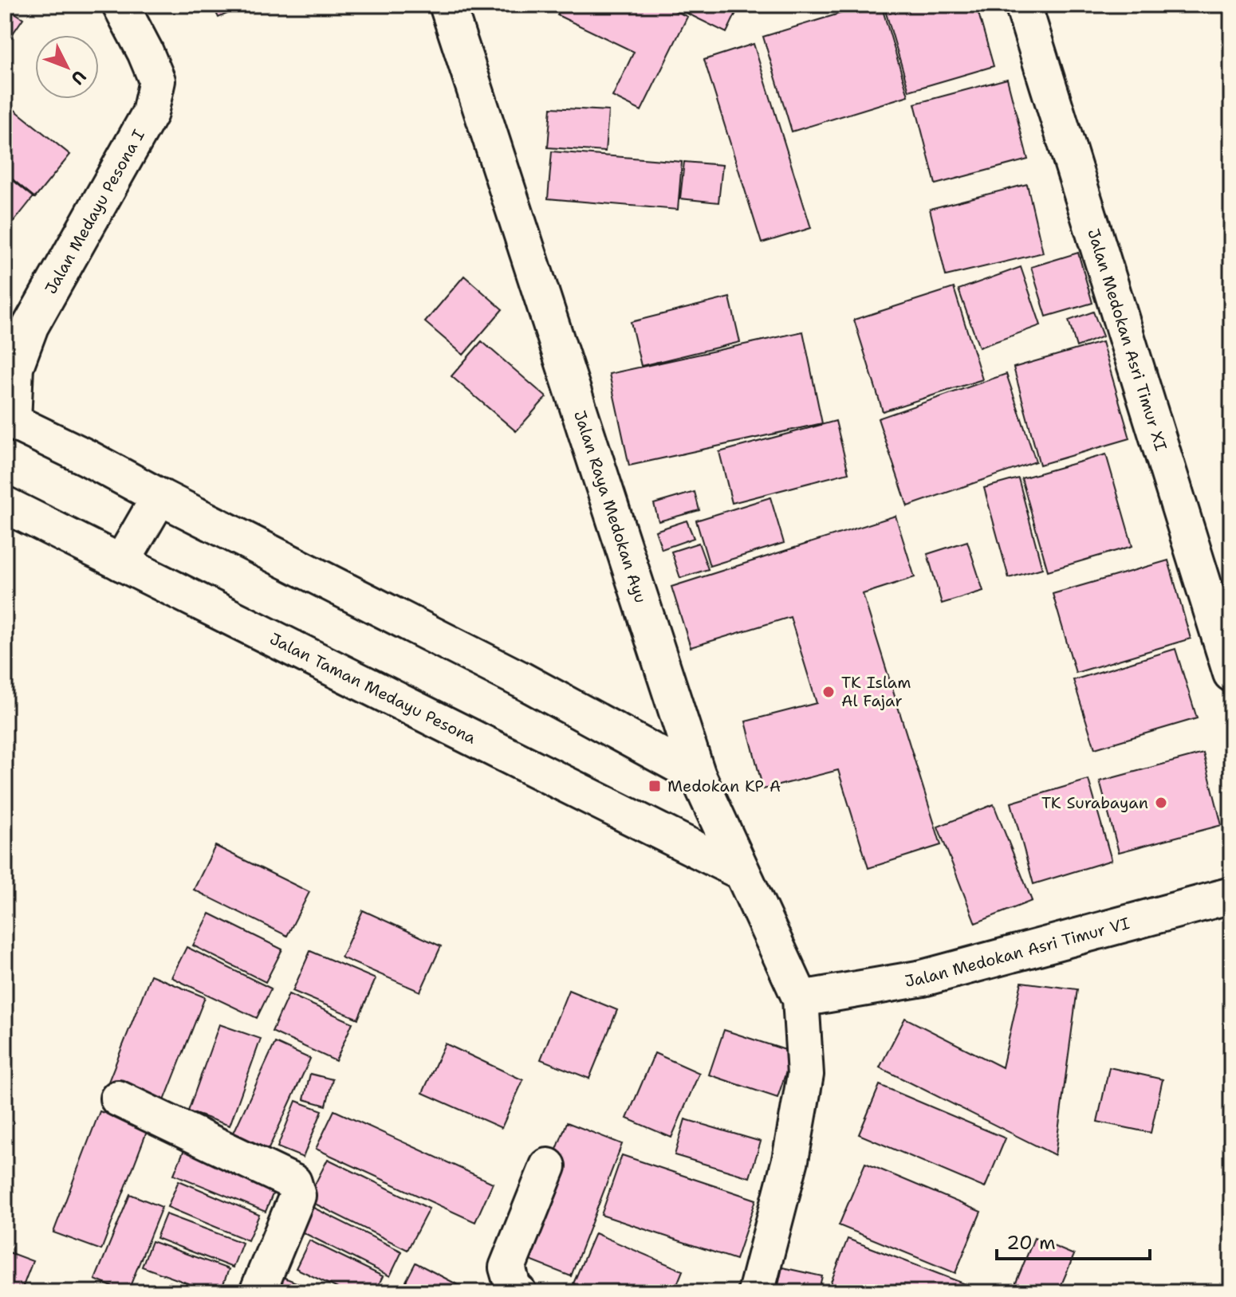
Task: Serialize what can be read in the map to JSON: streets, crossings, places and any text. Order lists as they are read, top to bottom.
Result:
{
  "streets": {
    "street": [
      "Jalan Medayu Pesona I",
      "Jalan Medokan Asri Timur XI",
      "Jalan Raya Medokan Ayu",
      "Jalan Taman Medayu Pesona",
      "Jalan Medokan Asri Timur VI"
    ]
  },
  "crossings": [
    ["Jalan Raya Medokan Ayu", "Jalan Taman Medayu Pesona"],
    ["Jalan Raya Medokan Ayu", "Jalan Medokan Asri Timur VI"]
  ],
  "places": {
    "other": ["TK Islam Al Fajar", "TK Surabayan"],
    "transit": ["Medokan KP A"]
  },
  "scale_bar": "20 m",
  "north": "bottom right"
}
